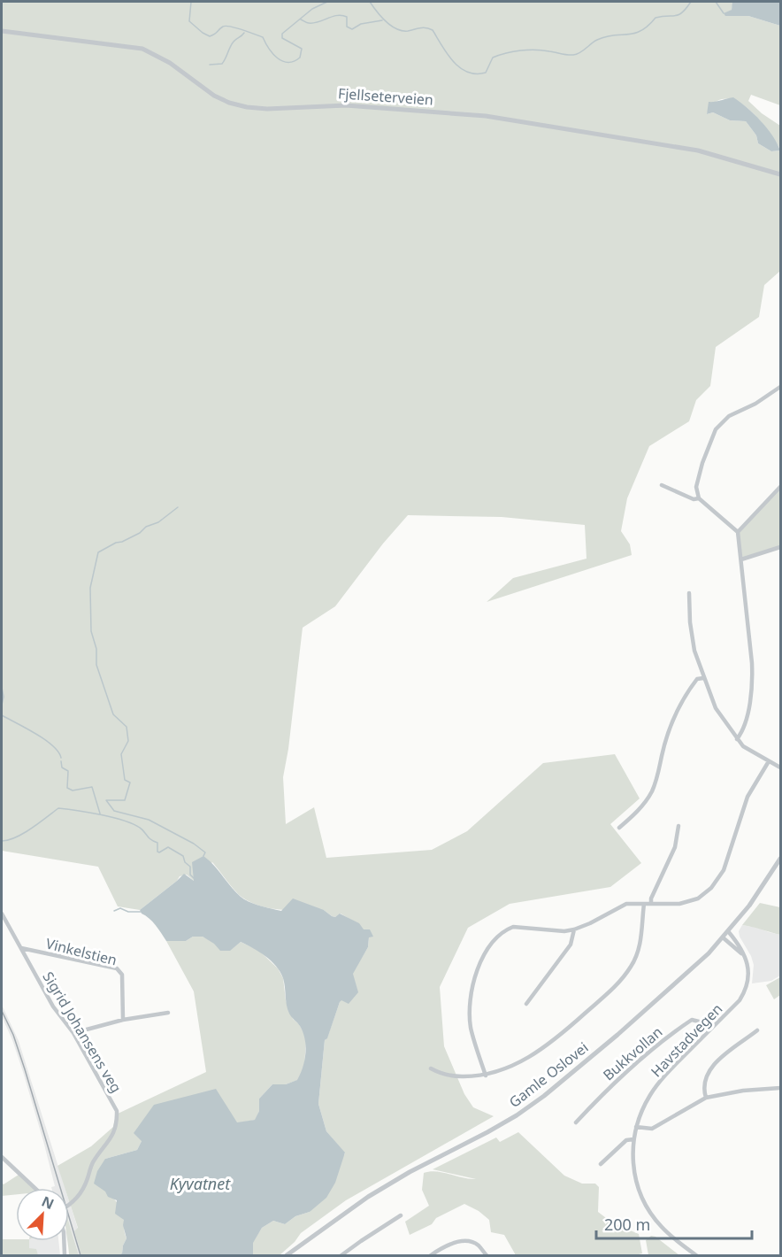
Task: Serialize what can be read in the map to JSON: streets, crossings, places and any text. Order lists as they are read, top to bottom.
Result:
{
  "streets": {
    "street": [
      "Fjellseterveien",
      "Vinkelstien",
      "Sigrid Johansens veg",
      "Havstadvegen",
      "Bukkvollan",
      "Gamle Oslovei"
    ]
  },
  "crossings": [
    ["Vinkelstien", "Sigrid Johansens veg"],
    ["Havstadvegen", "Bukkvollan"],
    ["Havstadvegen", "Gamle Oslovei"]
  ],
  "water": ["Kyvatnet"],
  "scale_bar": "200 m",
  "north": "top right"
}
